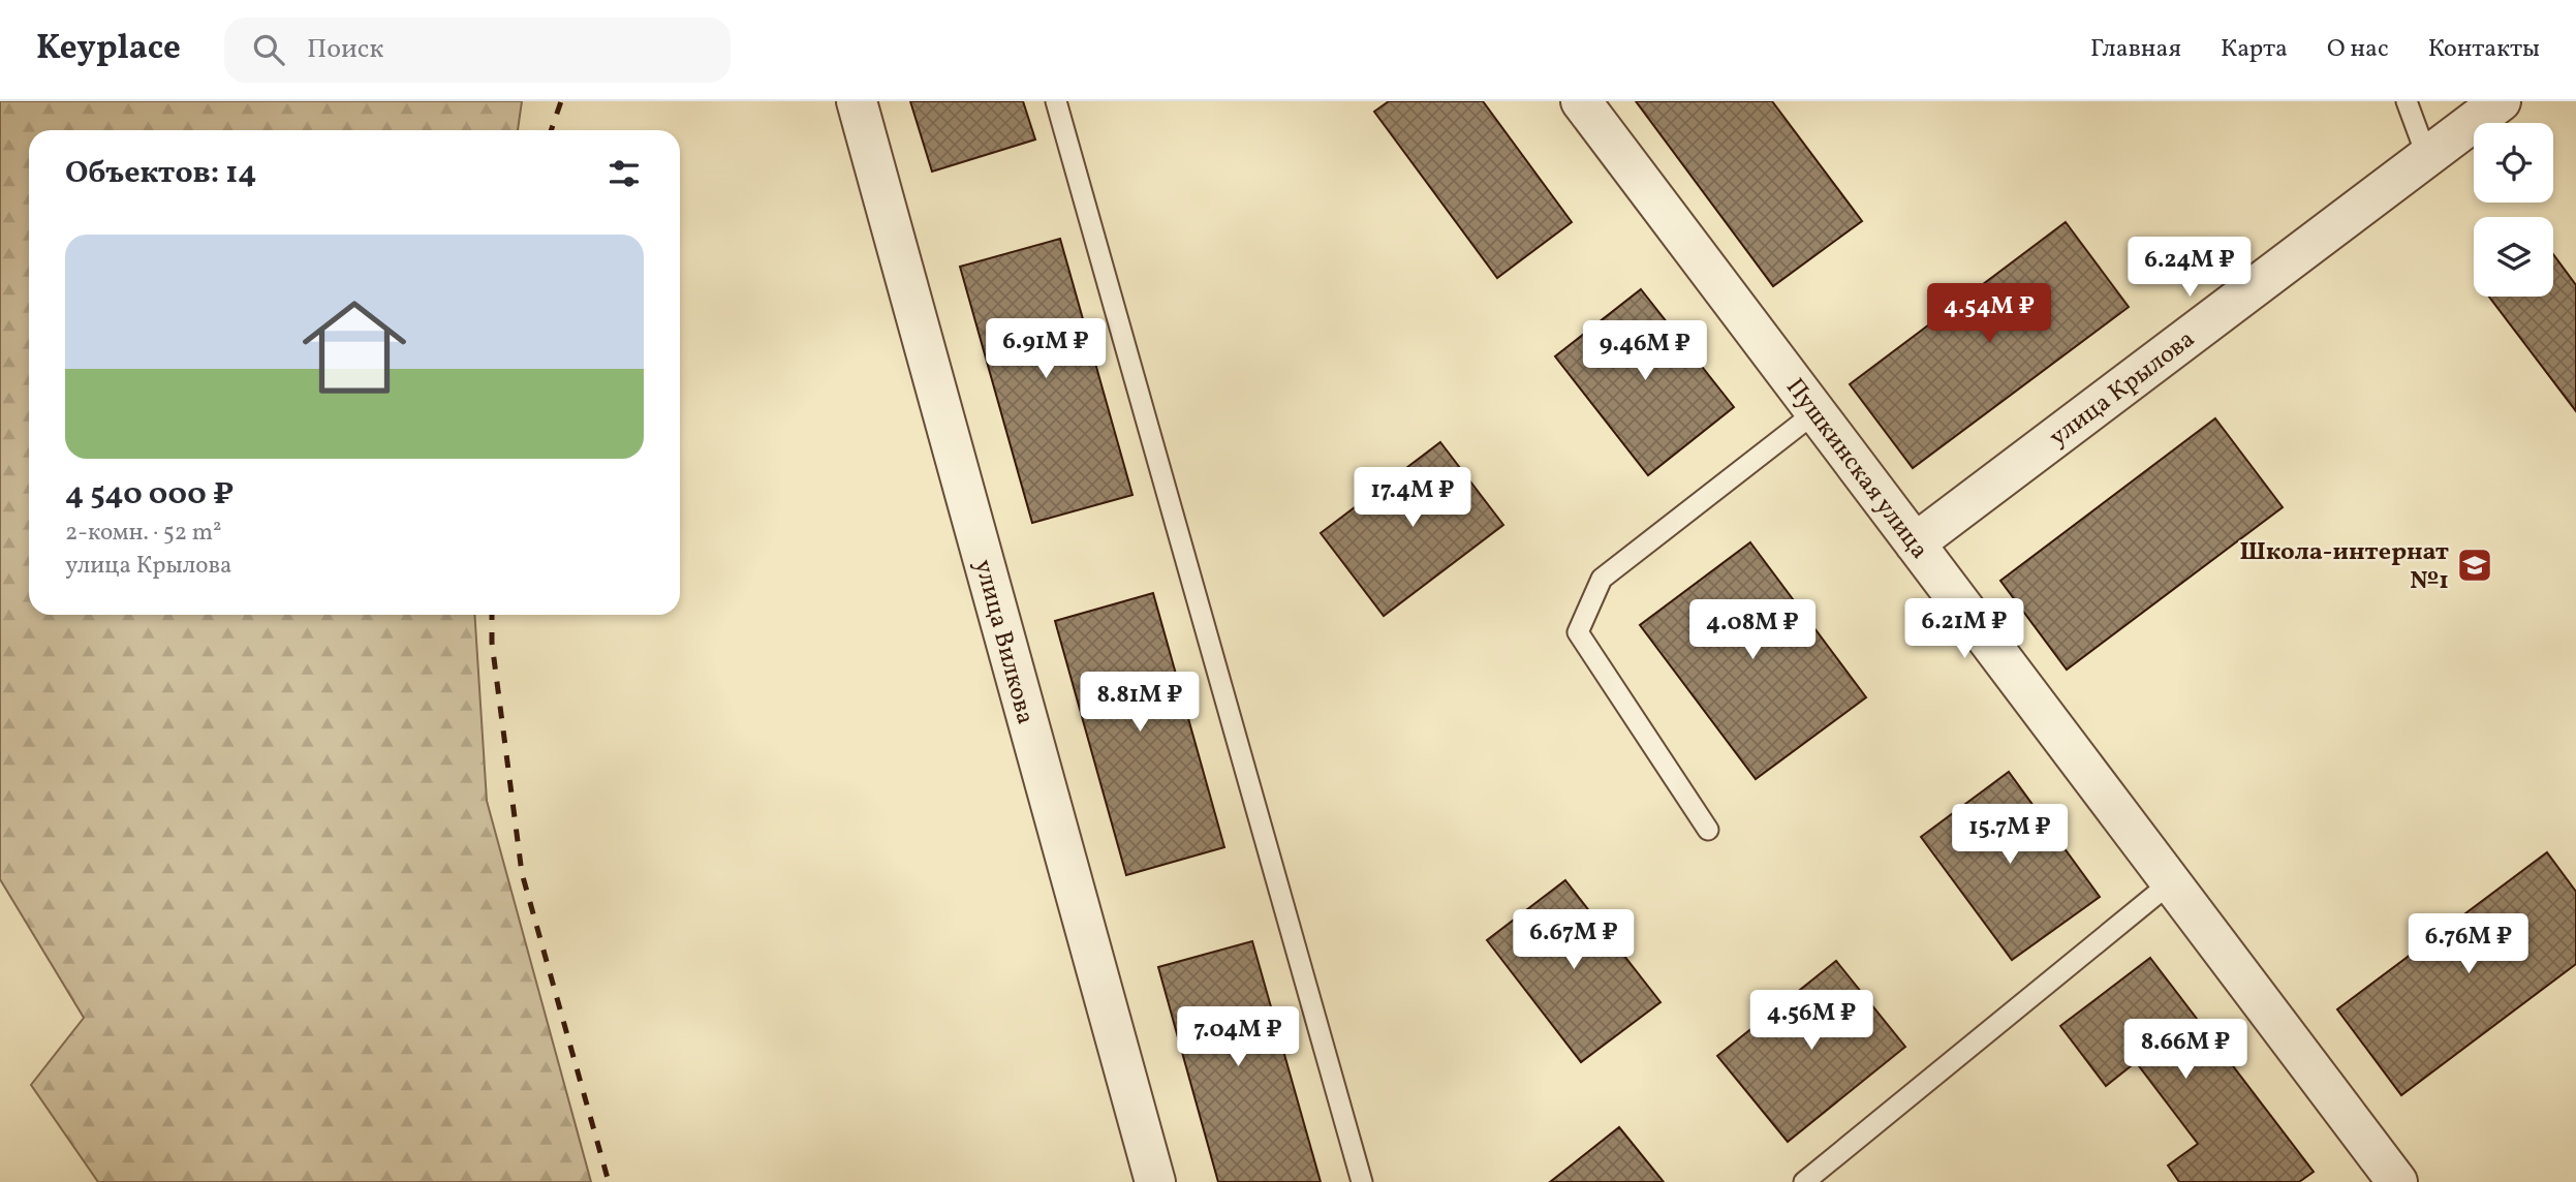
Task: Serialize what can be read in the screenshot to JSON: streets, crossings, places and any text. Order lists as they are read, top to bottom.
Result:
{
  "streets": {
    "street": ["улица Крылова", "Пушкинская улица", "улица Вилкова"]
  },
  "crossings": [
    ["улица Крылова", "Пушкинская улица"]
  ],
  "places": {
    "school or university": ["Школа-интернат №1"]
  },
  "page": {
    "header": "Keyplace",
    "search": "Поиск",
    "nav": [
      "Главная",
      "Карта",
      "О нас",
      "Контакты"
    ],
    "heading": "Объектов: 14",
    "list": [
      {
        "name": "4 540 000 ₽",
        "note": "2-комн. · 52 m² · улица Крылова"
      }
    ],
    "price": [
      "6.24M ₽",
      "4.54M ₽",
      "6.91M ₽",
      "9.46M ₽",
      "17.4M ₽",
      "6.21M ₽",
      "4.08M ₽",
      "8.81M ₽",
      "15.7M ₽",
      "6.67M ₽",
      "6.76M ₽",
      "4.56M ₽",
      "7.04M ₽",
      "8.66M ₽"
    ]
  }
}
